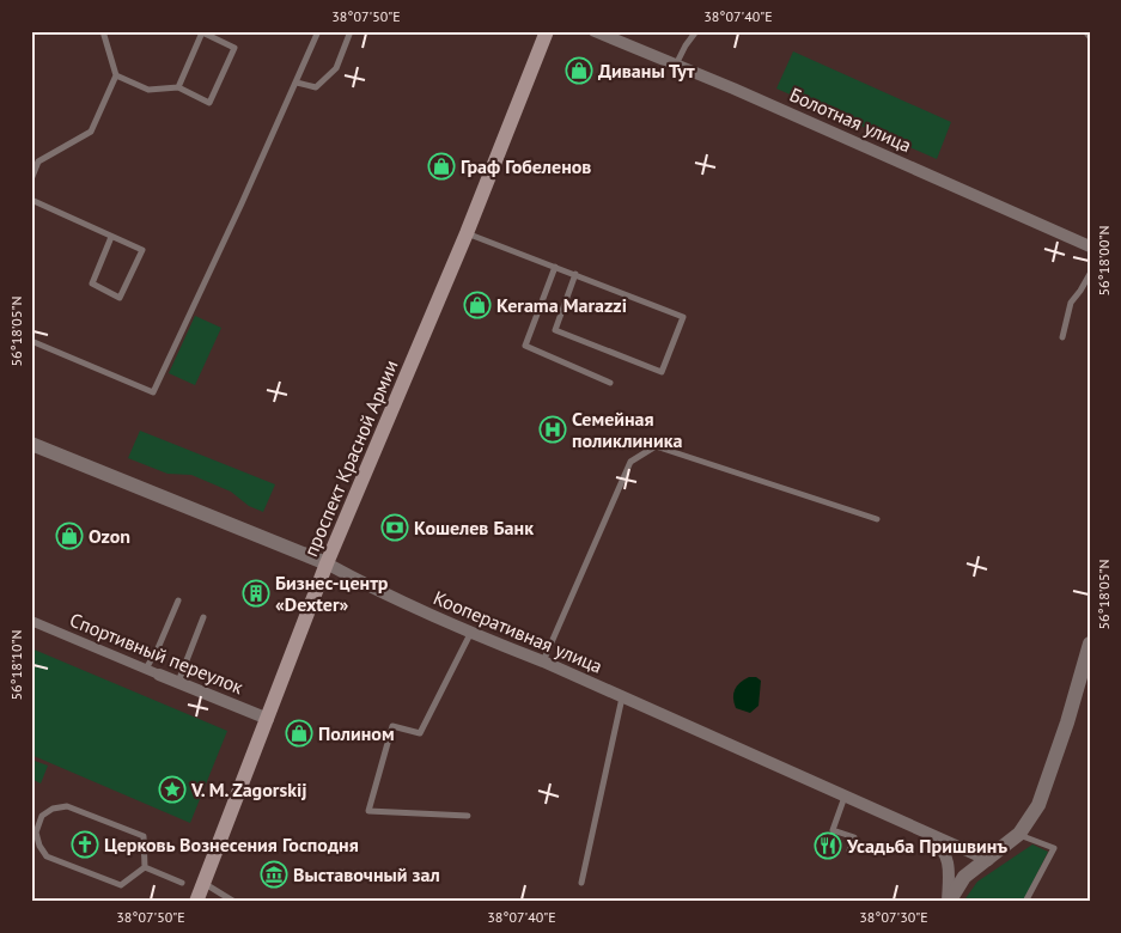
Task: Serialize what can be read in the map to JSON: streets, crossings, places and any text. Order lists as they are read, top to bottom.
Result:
{
  "streets": {
    "main road": ["проспект Красной Армии"],
    "street": ["Болотная улица", "Кооперативная улица", "Спортивный переулок"]
  },
  "crossings": [
    ["проспект Красной Армии", "Кооперативная улица"],
    ["проспект Красной Армии", "Спортивный переулок"]
  ],
  "places": {
    "shop": [
      "Диваны Тут",
      "Граф Гобеленов",
      "Kerama Marazzi",
      "Ozon",
      "Полином"
    ],
    "hospital": ["Семейная поликлиника"],
    "bank": ["Кошелев Банк"],
    "building": ["Бизнес-центр «Dexter»"],
    "place": ["V. M. Zagorskij"],
    "church": ["Церковь Вознесения Господня"],
    "restaurant": ["Усадьба Пришвинъ"],
    "museum": ["Выставочный зал"]
  },
  "coordinates": [
    "38°07'50\"E",
    "38°07'40\"E",
    "56°18'00\"N",
    "56°18'05\"N",
    "56°18'10\"N",
    "38°07'30\"E"
  ]
}
